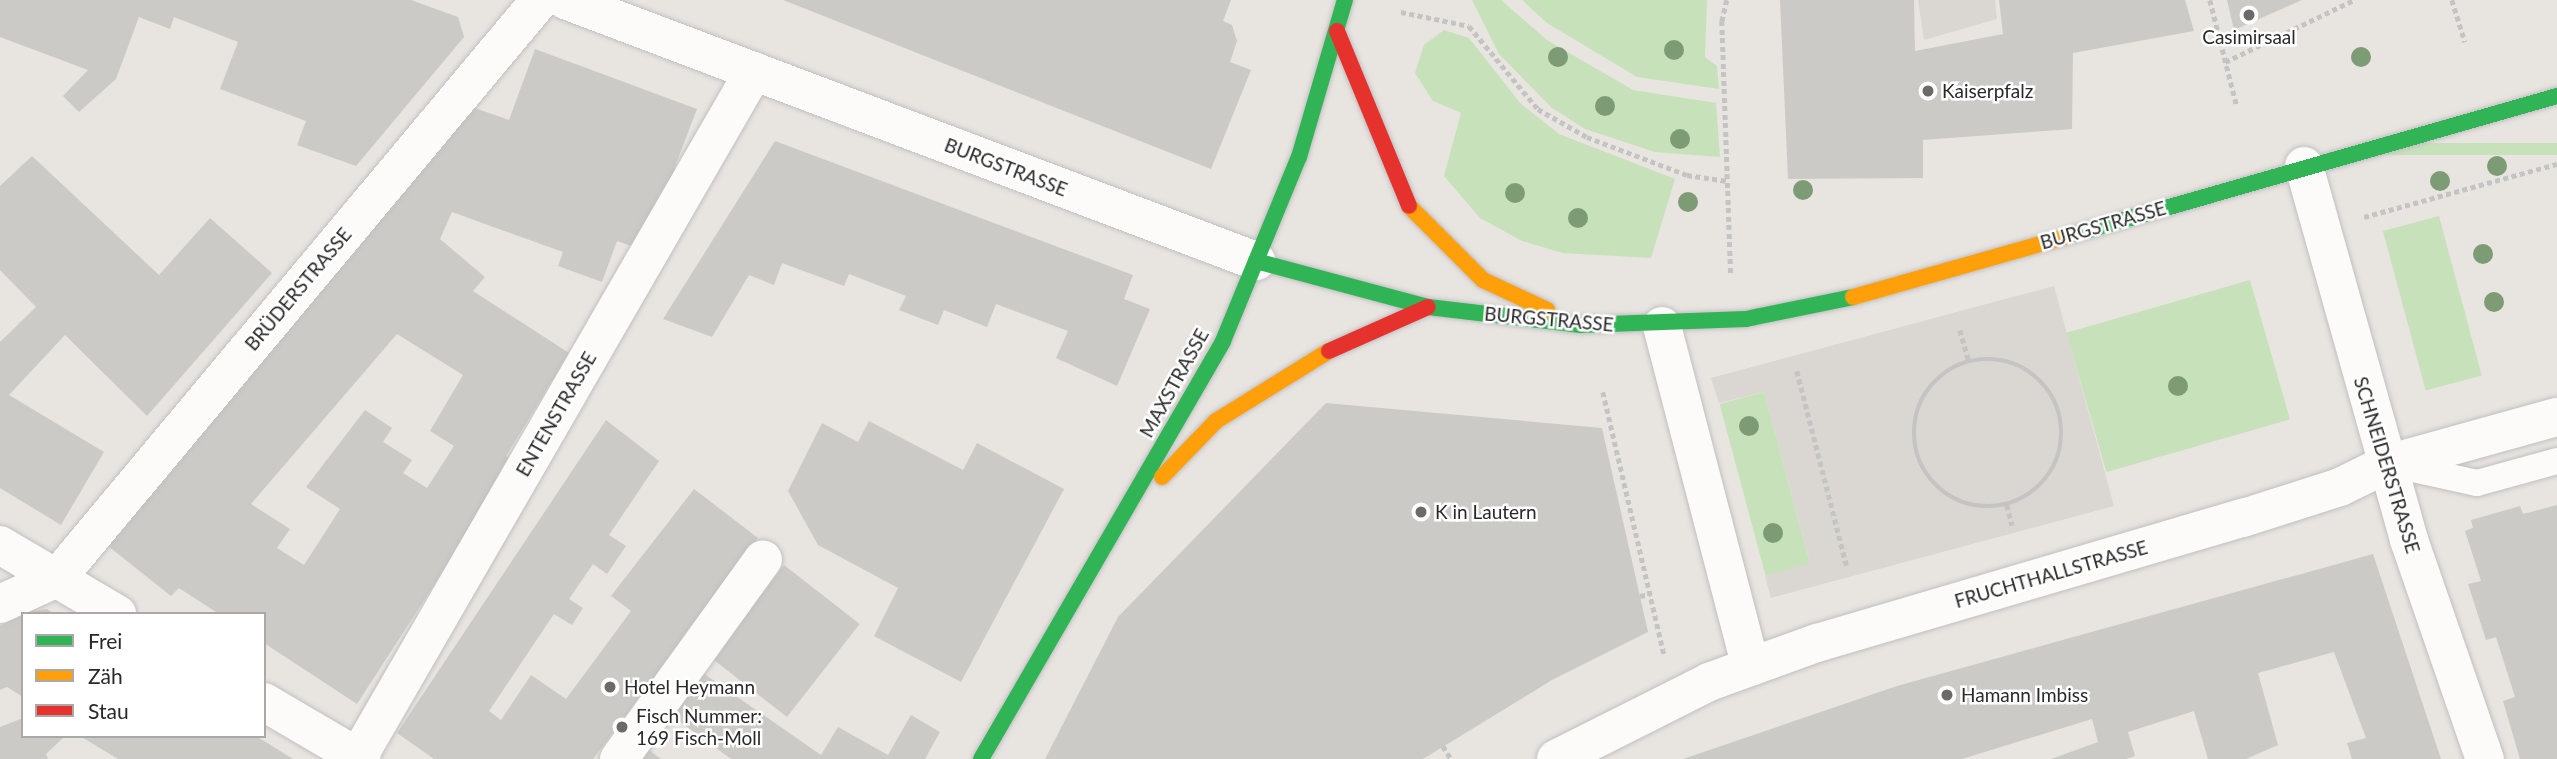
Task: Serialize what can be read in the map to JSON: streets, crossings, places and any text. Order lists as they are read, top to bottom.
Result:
{
  "streets": {
    "main road": ["BURGSTRASSE", "MAXSTRASSE"],
    "street": [
      "BRÜDERSTRASSE",
      "ENTENSTRASSE",
      "SCHNEIDERSTRASSE",
      "FRUCHTHALLSTRASSE"
    ]
  },
  "crossings": [
    ["BURGSTRASSE", "MAXSTRASSE"],
    ["BURGSTRASSE", "ENTENSTRASSE"],
    ["BURGSTRASSE", "SCHNEIDERSTRASSE"],
    ["SCHNEIDERSTRASSE", "FRUCHTHALLSTRASSE"]
  ],
  "places": [
    "Casimirsaal",
    "Kaiserpfalz",
    "K in Lautern",
    "Hotel Heymann",
    "Hamann Imbiss",
    "Fisch Nummer: 169 Fisch-Moll"
  ],
  "legend": ["Frei", "Zäh", "Stau"]
}
